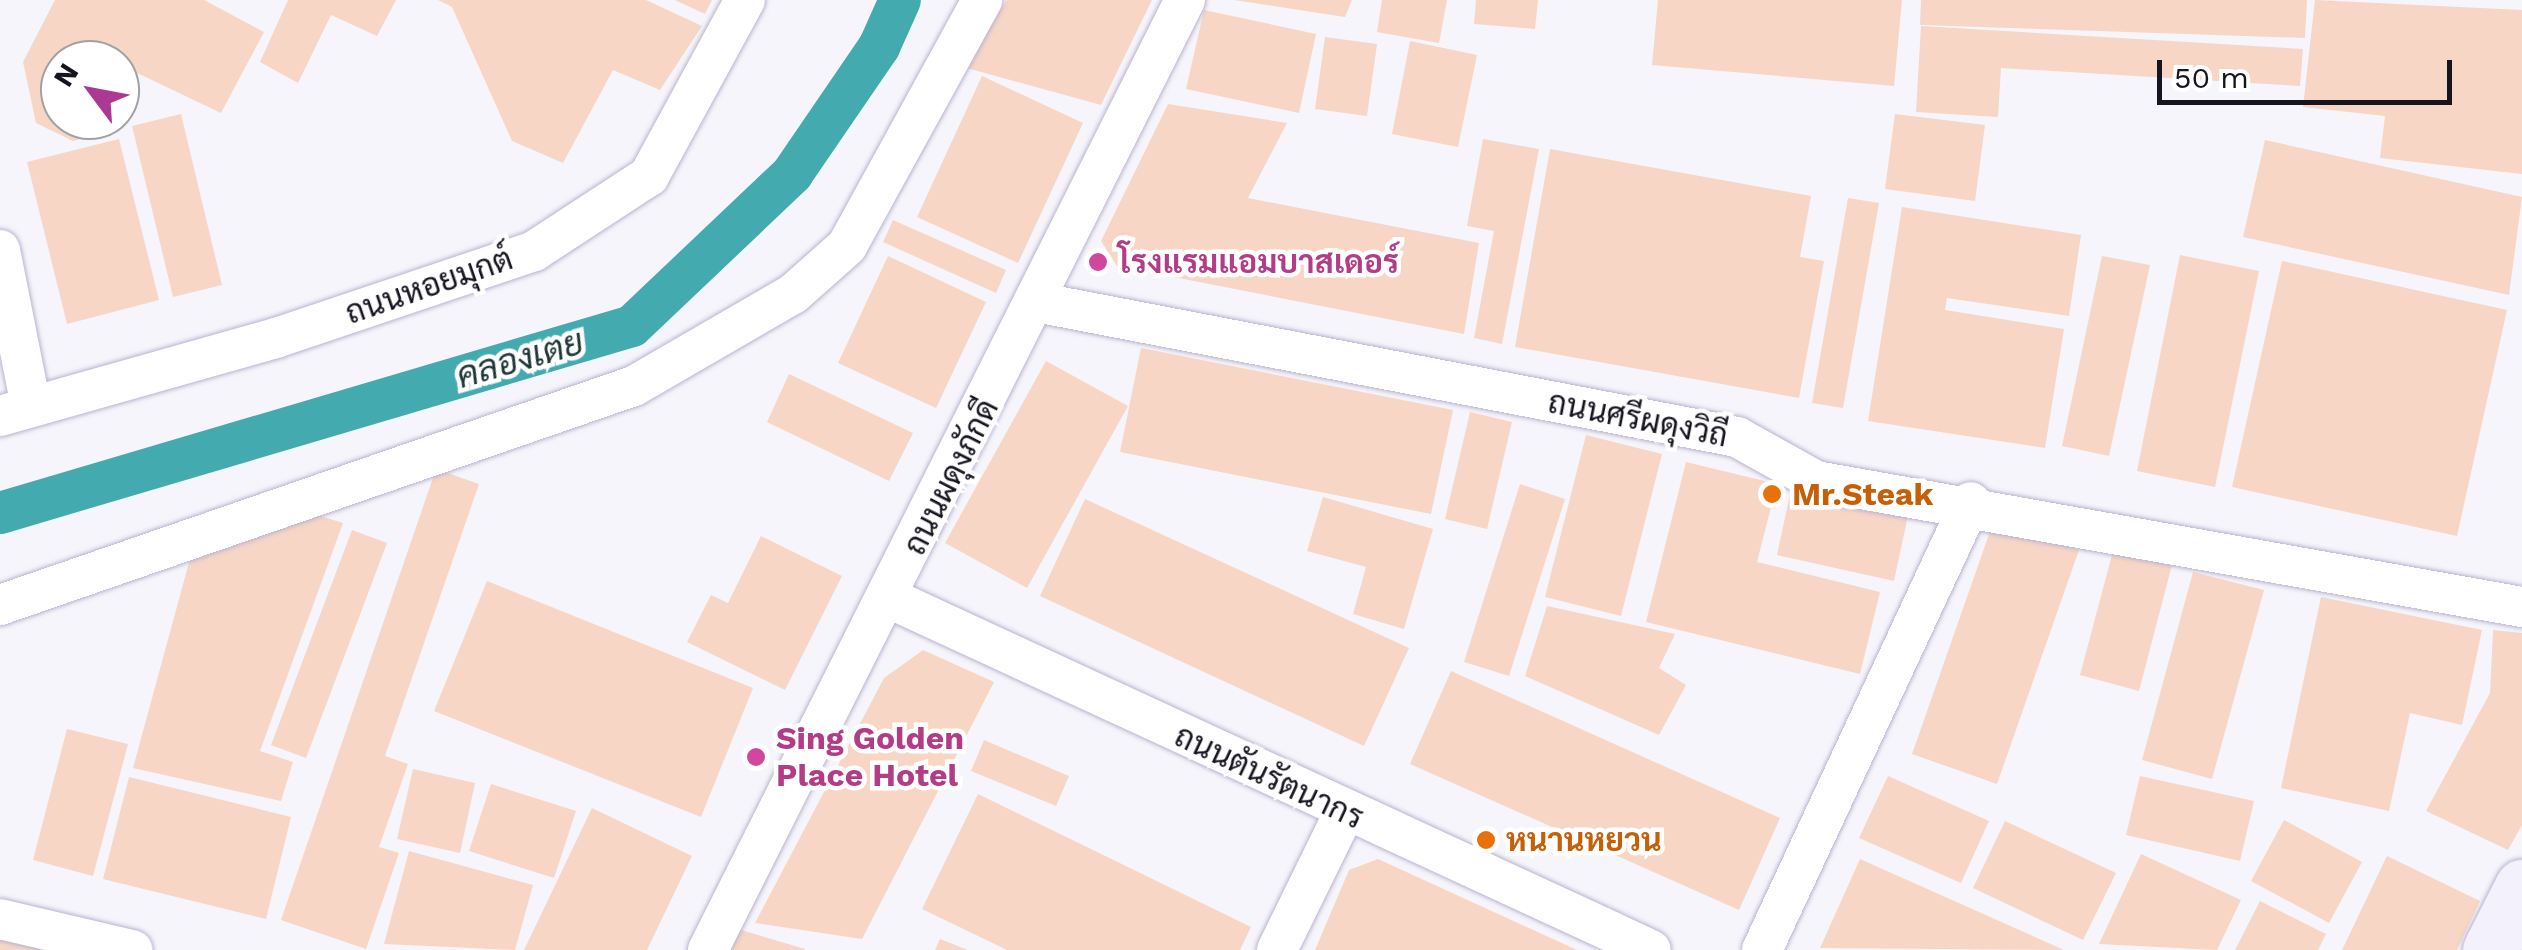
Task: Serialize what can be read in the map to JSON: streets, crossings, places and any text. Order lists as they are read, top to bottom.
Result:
{
  "streets": {
    "street": [
      "ถนนหอยมุกต์",
      "ถนนศรีผดุงวิถี",
      "ถนนผดุงภักดี",
      "ถนนตันรัตนากร"
    ]
  },
  "crossings": [
    ["ถนนศรีผดุงวิถี", "ถนนผดุงภักดี"],
    ["ถนนผดุงภักดี", "ถนนตันรัตนากร"]
  ],
  "water": ["คลองเตย"],
  "places": [
    "โรงแรมแอมบาสเดอร์",
    "Mr.Steak",
    "Sing Golden Place Hotel",
    "หนานหยวน"
  ],
  "scale_bar": "50 m",
  "north": "top left"
}
